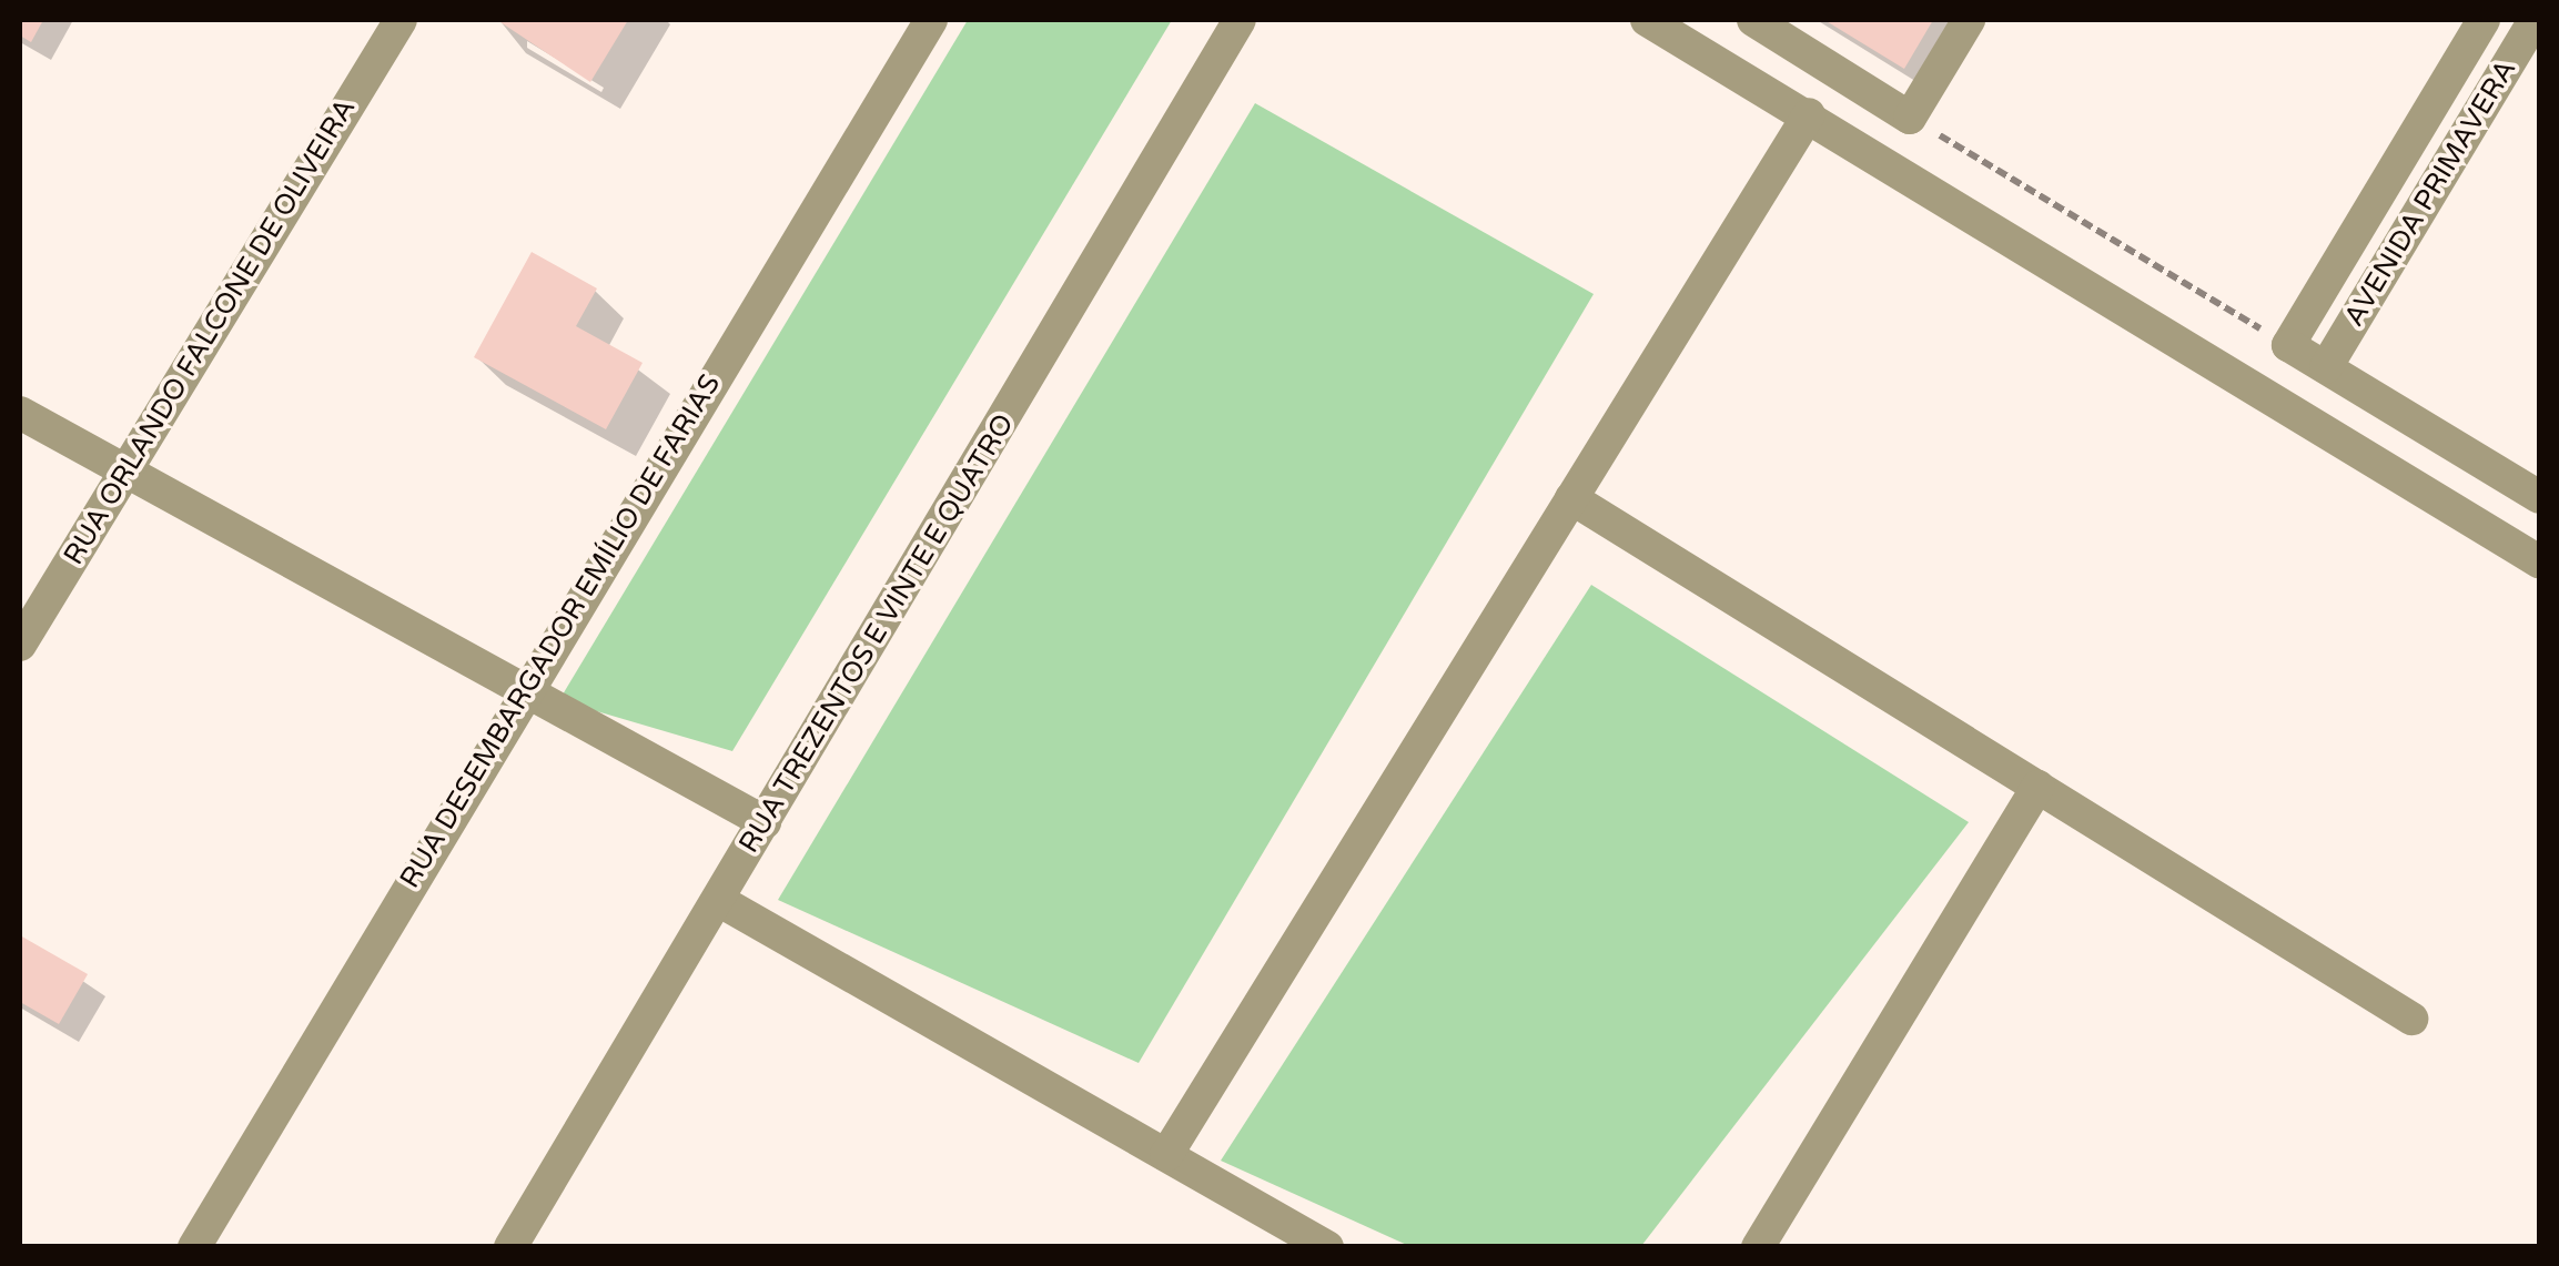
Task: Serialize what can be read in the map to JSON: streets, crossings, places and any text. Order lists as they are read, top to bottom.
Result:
{
  "streets": {
    "street": [
      "AVENIDA PRIMAVERA",
      "RUA ORLANDO FALCONE DE OLIVEIRA",
      "RUA DESEMBARGADOR EMÍLIO DE FARIAS",
      "RUA TREZENTOS E VINTE E QUATRO"
    ]
  }
}
